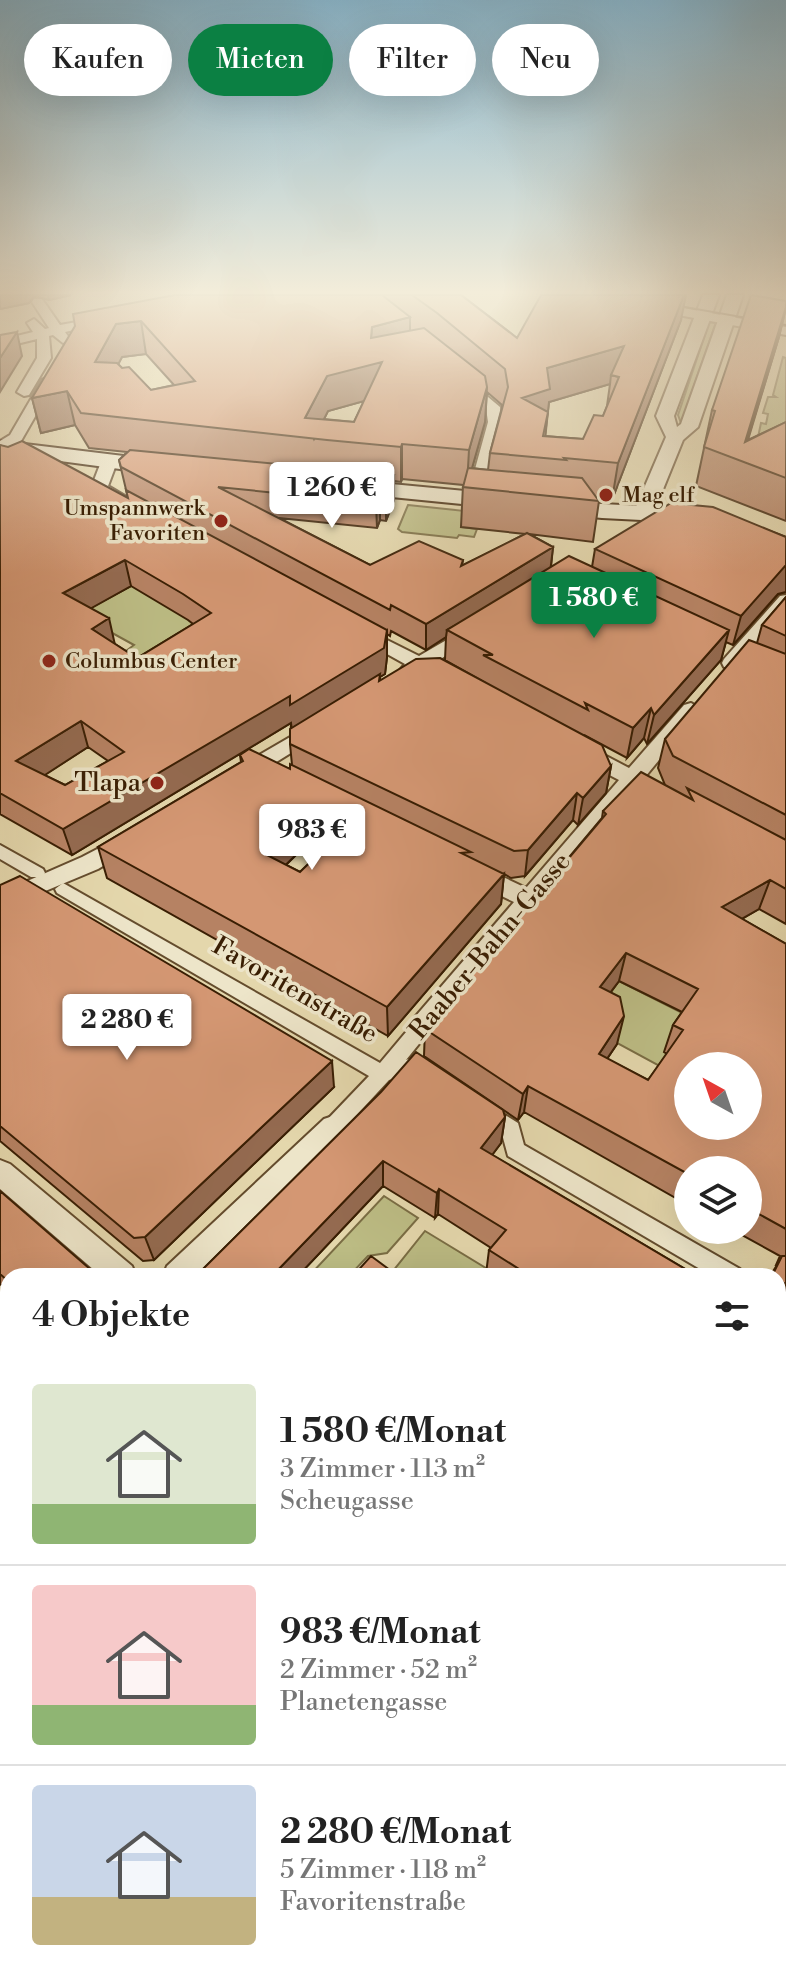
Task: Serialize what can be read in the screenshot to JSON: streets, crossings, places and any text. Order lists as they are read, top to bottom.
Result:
{
  "streets": {
    "street": ["Raaber-Bahn-Gasse", "Favoritenstraße"]
  },
  "crossings": [
    ["Raaber-Bahn-Gasse", "Favoritenstraße"]
  ],
  "places": [
    "Mag elf",
    "Umspannwerk Favoriten",
    "Columbus Center",
    "Tlapa"
  ],
  "north": "top left",
  "page": {
    "chip": [
      "Kaufen",
      "Mieten",
      "Filter",
      "Neu"
    ],
    "price": [
      "1 260 €",
      "1 580 €",
      "983 €",
      "2 280 €"
    ],
    "heading": "4 Objekte",
    "list": [
      {
        "name": "1 580 €/Monat",
        "note": "3 Zimmer · 113 m² · Scheugasse"
      },
      {
        "name": "983 €/Monat",
        "note": "2 Zimmer · 52 m² · Planetengasse"
      },
      {
        "name": "2 280 €/Monat",
        "note": "5 Zimmer · 118 m² · Favoritenstraße"
      }
    ]
  }
}
